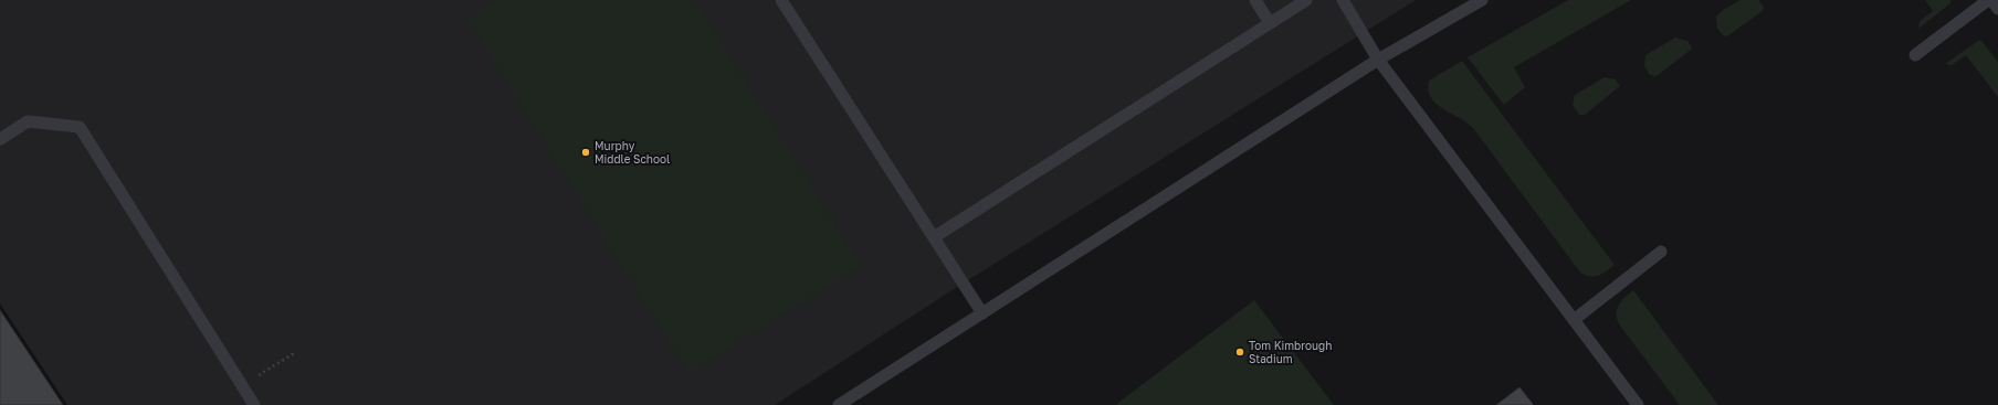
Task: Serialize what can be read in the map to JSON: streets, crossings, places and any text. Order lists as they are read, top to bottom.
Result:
{
  "places": ["Murphy Middle School", "Tom Kimbrough Stadium"]
}
